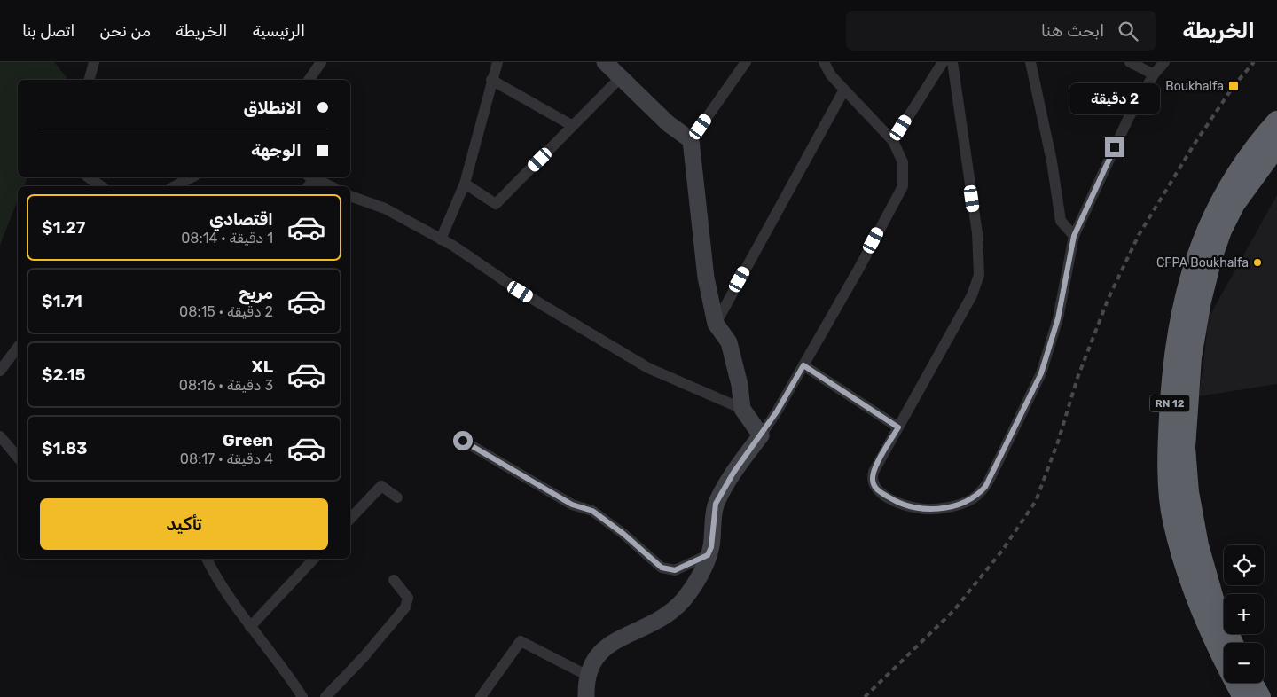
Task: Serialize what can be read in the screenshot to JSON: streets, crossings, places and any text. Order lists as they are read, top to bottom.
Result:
{
  "streets": {
    "highway": ["RN 12"]
  },
  "places": {
    "transit": ["Boukhalfa"],
    "other": ["CFPA Boukhalfa"]
  },
  "page": {
    "header": "الخريطة",
    "search": "ابحث هنا",
    "nav": [
      "الرئيسية",
      "الخريطة",
      "من نحن",
      "اتصل بنا"
    ],
    "banner": ["الانطلاق", "الوجهة"],
    "bubble": "2 دقيقة",
    "list": [
      {
        "name": "اقتصادي",
        "note": "1 دقيقة · 08:14",
        "value": "$1.27"
      },
      {
        "name": "مريح",
        "note": "2 دقيقة · 08:15",
        "value": "$1.71"
      },
      {
        "name": "XL",
        "note": "3 دقيقة · 08:16",
        "value": "$2.15"
      },
      {
        "name": "Green",
        "note": "4 دقيقة · 08:17",
        "value": "$1.83"
      }
    ],
    "buttons": "تأكيد",
    "map_buttons": ["+", "−"]
  }
}
